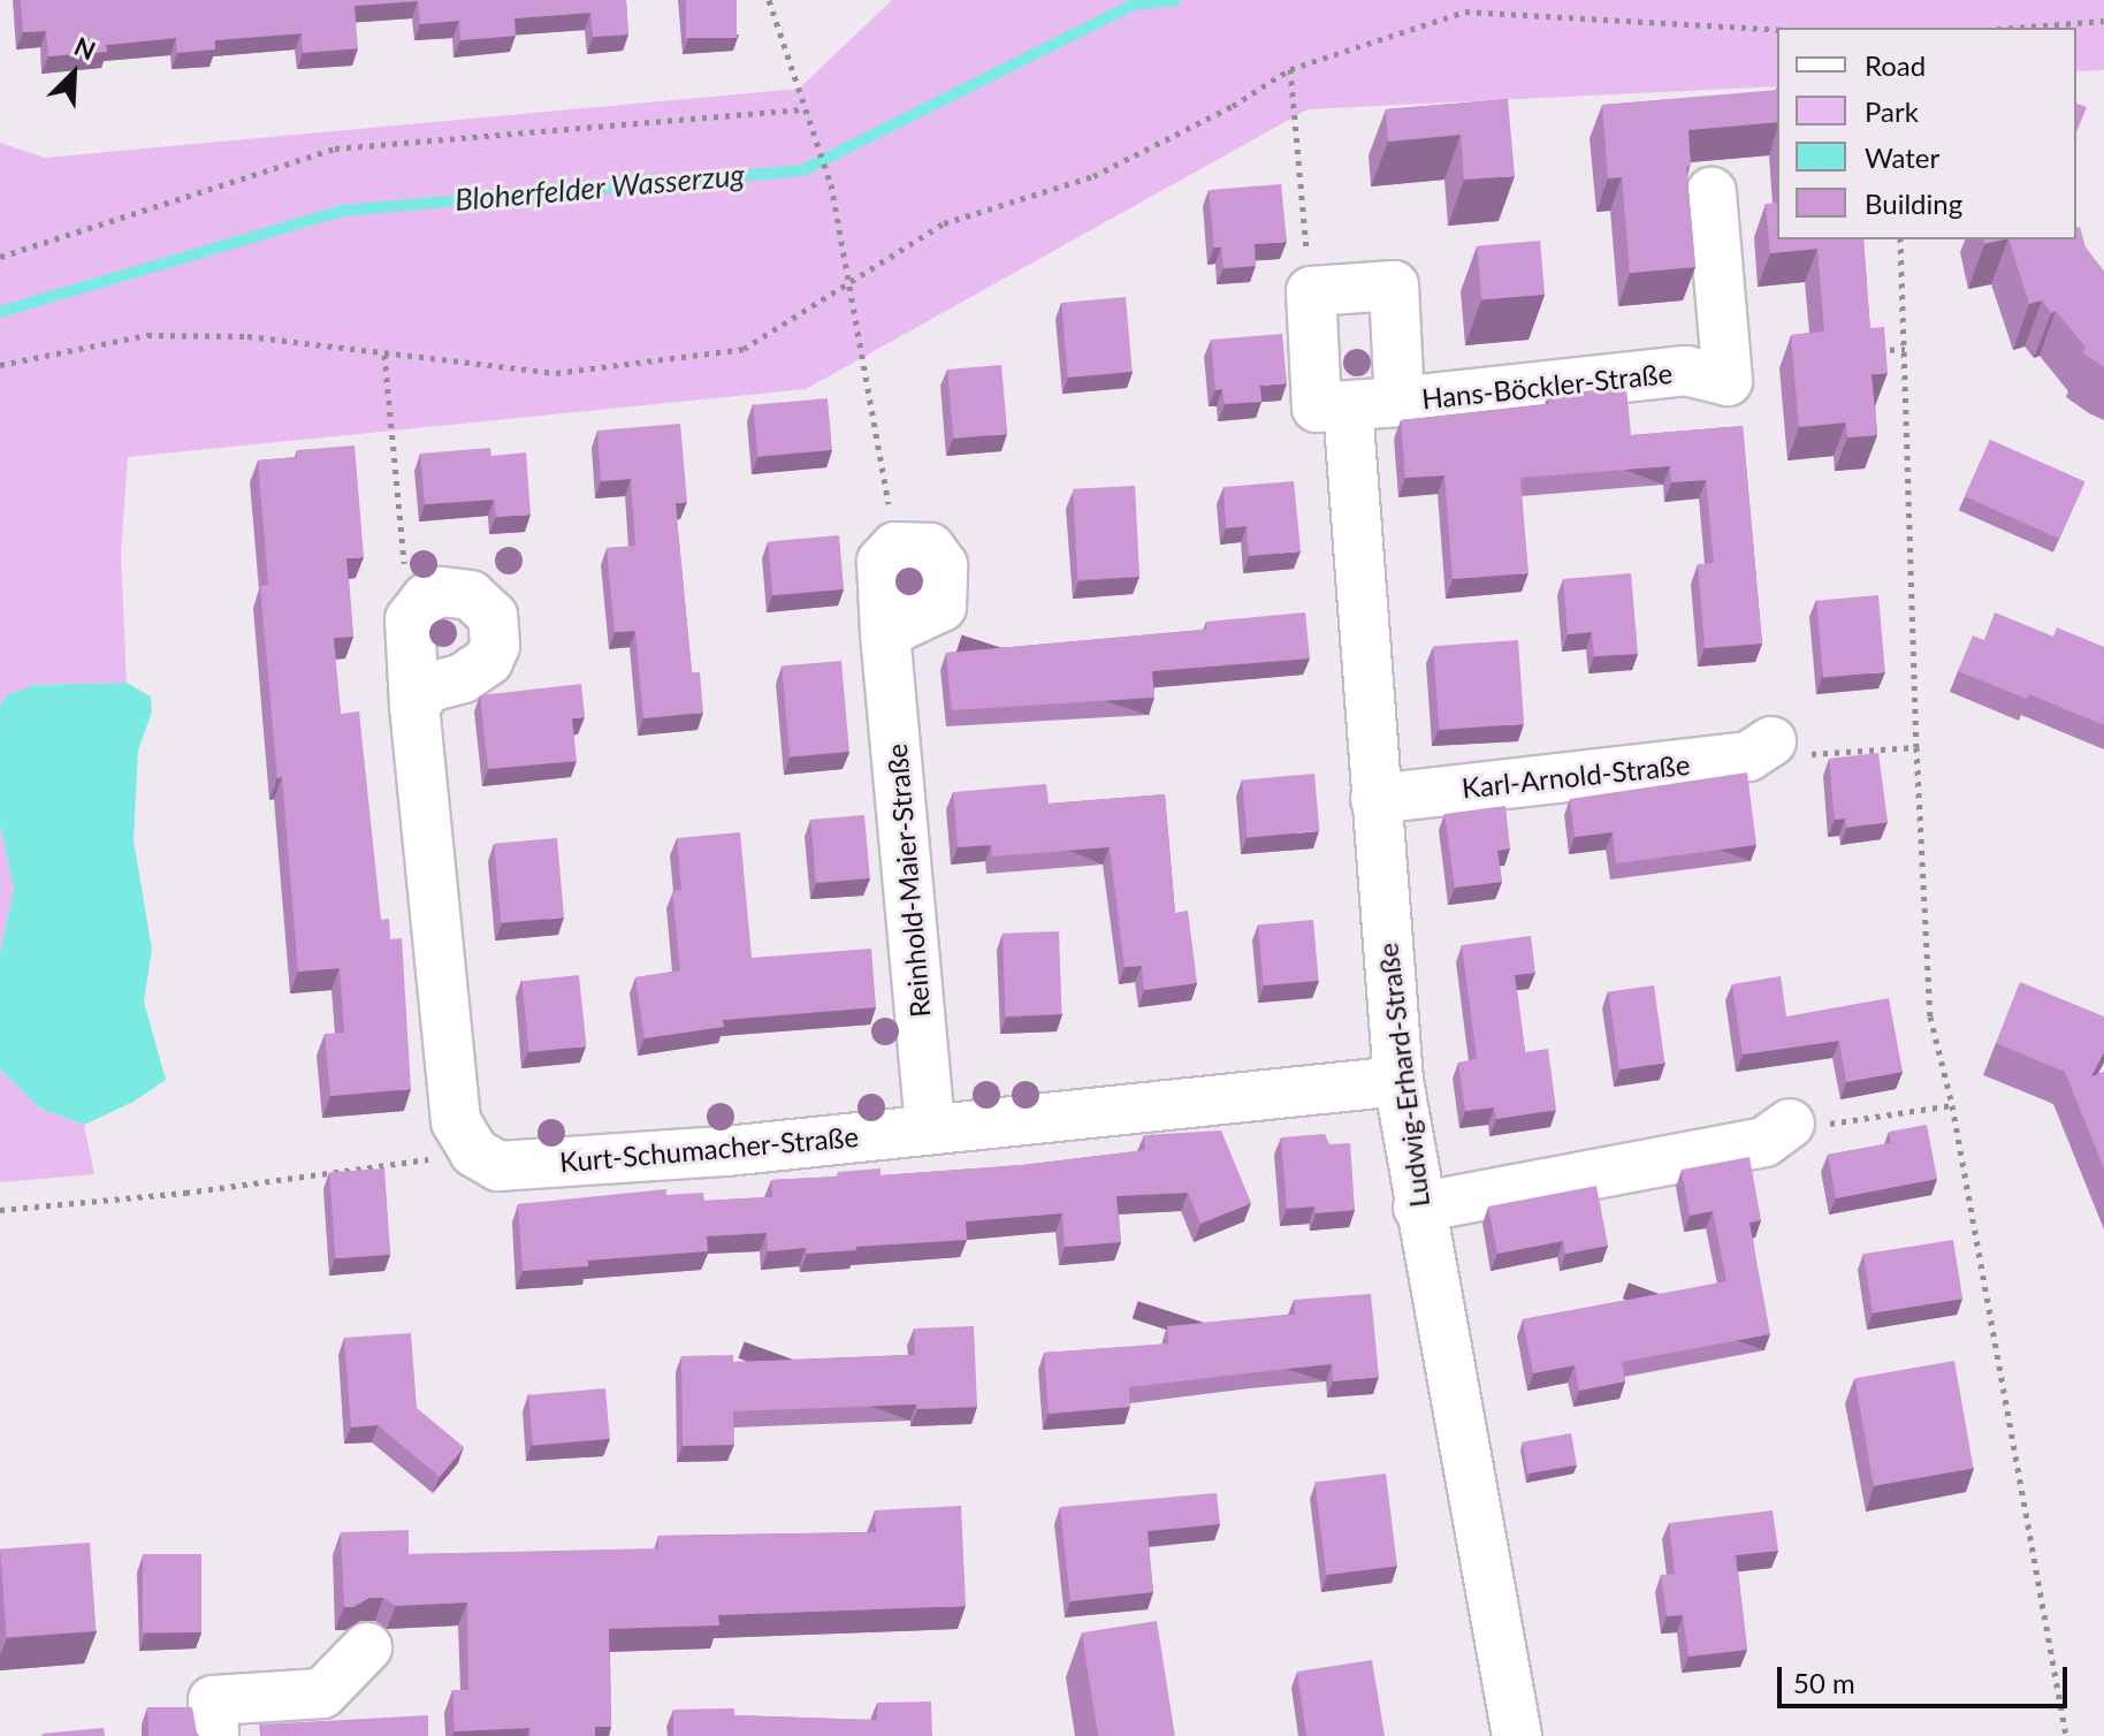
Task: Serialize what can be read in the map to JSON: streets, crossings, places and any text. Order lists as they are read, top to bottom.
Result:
{
  "streets": {
    "street": [
      "Hans-Böckler-Straße",
      "Karl-Arnold-Straße",
      "Reinhold-Maier-Straße",
      "Ludwig-Erhard-Straße",
      "Kurt-Schumacher-Straße"
    ]
  },
  "crossings": [
    ["Karl-Arnold-Straße", "Ludwig-Erhard-Straße"],
    ["Reinhold-Maier-Straße", "Kurt-Schumacher-Straße"],
    ["Ludwig-Erhard-Straße", "Kurt-Schumacher-Straße"]
  ],
  "water": ["Bloherfelder Wasserzug"],
  "legend": [
    "Road",
    "Park",
    "Water",
    "Building"
  ],
  "scale_bar": "50 m",
  "north": "top right"
}
